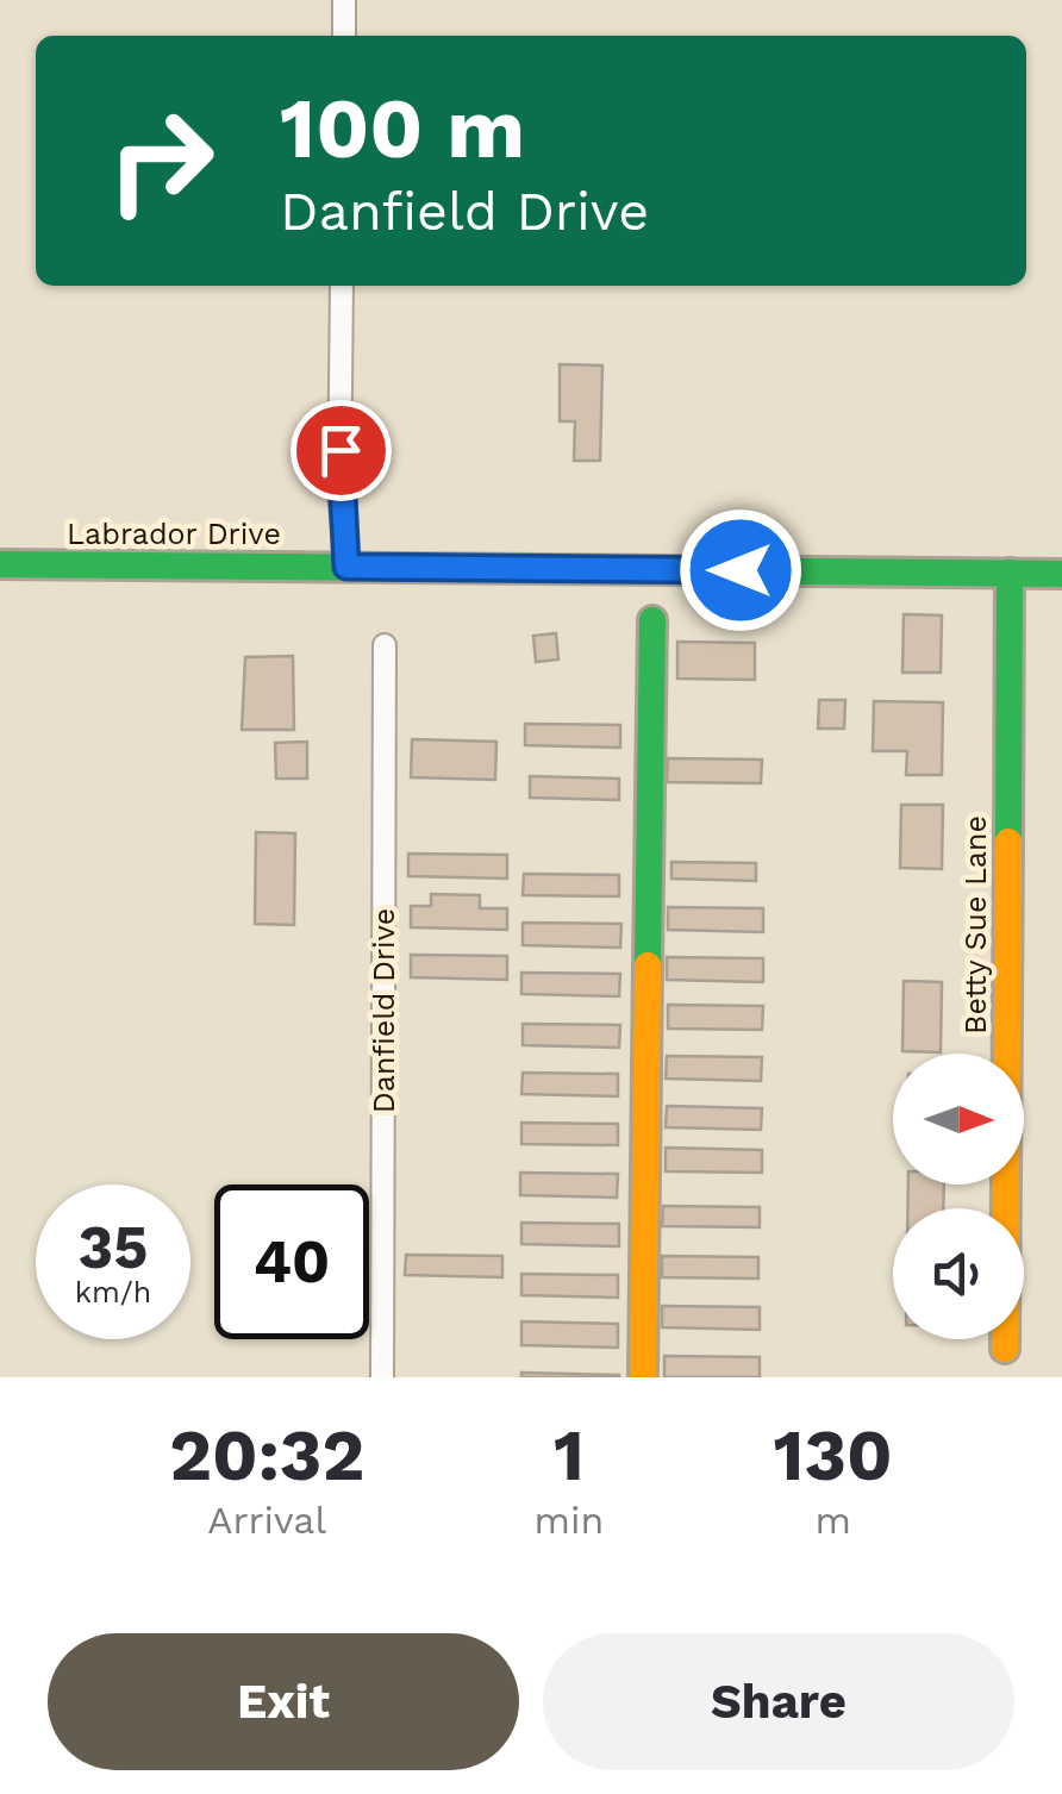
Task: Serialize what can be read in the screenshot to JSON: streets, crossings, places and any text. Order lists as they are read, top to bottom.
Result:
{
  "streets": {
    "street": ["Labrador Drive", "Betty Sue Lane", "Danfield Drive"]
  },
  "crossings": [
    ["Labrador Drive", "Betty Sue Lane"]
  ],
  "north": "right",
  "page": {
    "turn": ["100 m", "Danfield Drive"],
    "speed": "35 km/h",
    "limit": "40",
    "eta": [
      "20:32",
      "Arrival",
      "1",
      "min",
      "130",
      "m"
    ],
    "buttons": ["Exit", "Share"]
  }
}
